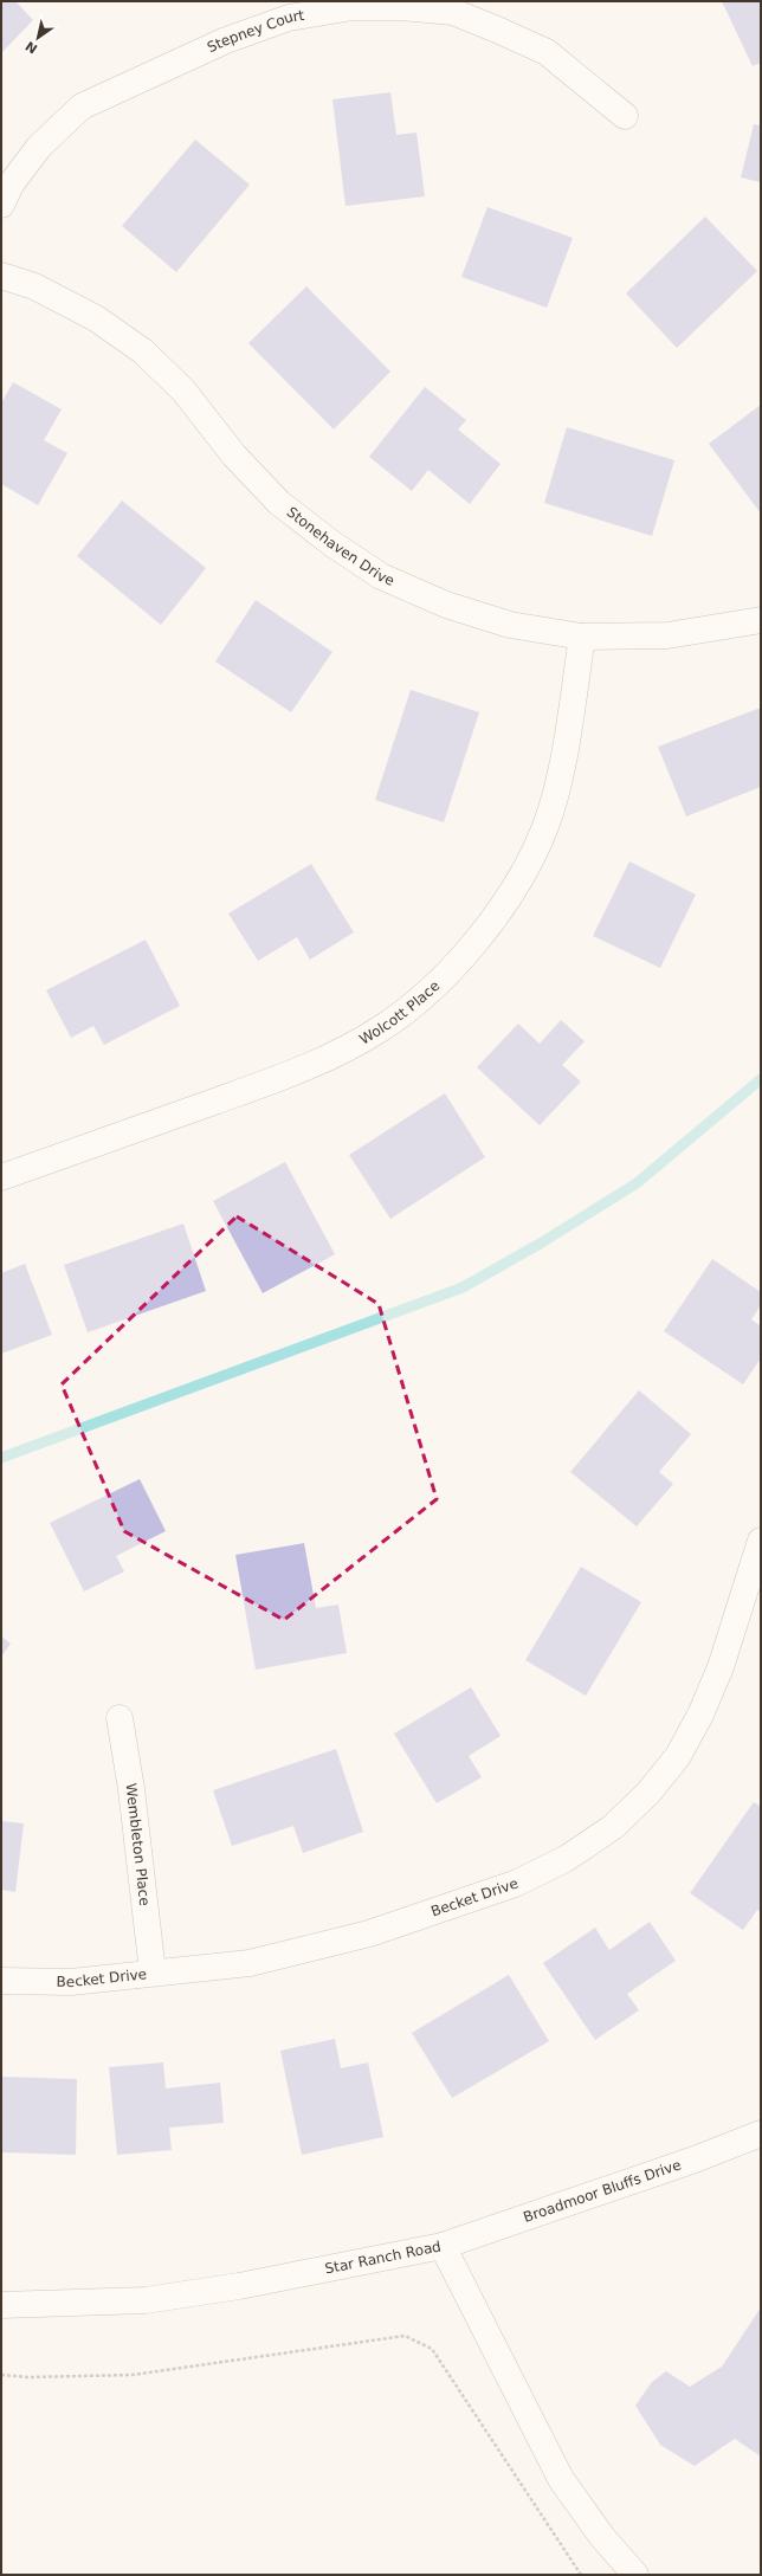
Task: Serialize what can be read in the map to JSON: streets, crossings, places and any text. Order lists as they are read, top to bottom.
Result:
{
  "streets": {
    "street": [
      "Stepney Court",
      "Stonehaven Drive",
      "Wolcott Place",
      "Wembleton Place",
      "Becket Drive",
      "Broadmoor Bluffs Drive",
      "Star Ranch Road"
    ]
  },
  "crossings": [
    ["Stonehaven Drive", "Wolcott Place"],
    ["Wembleton Place", "Becket Drive"],
    ["Broadmoor Bluffs Drive", "Star Ranch Road"]
  ],
  "north": "bottom left"
}
